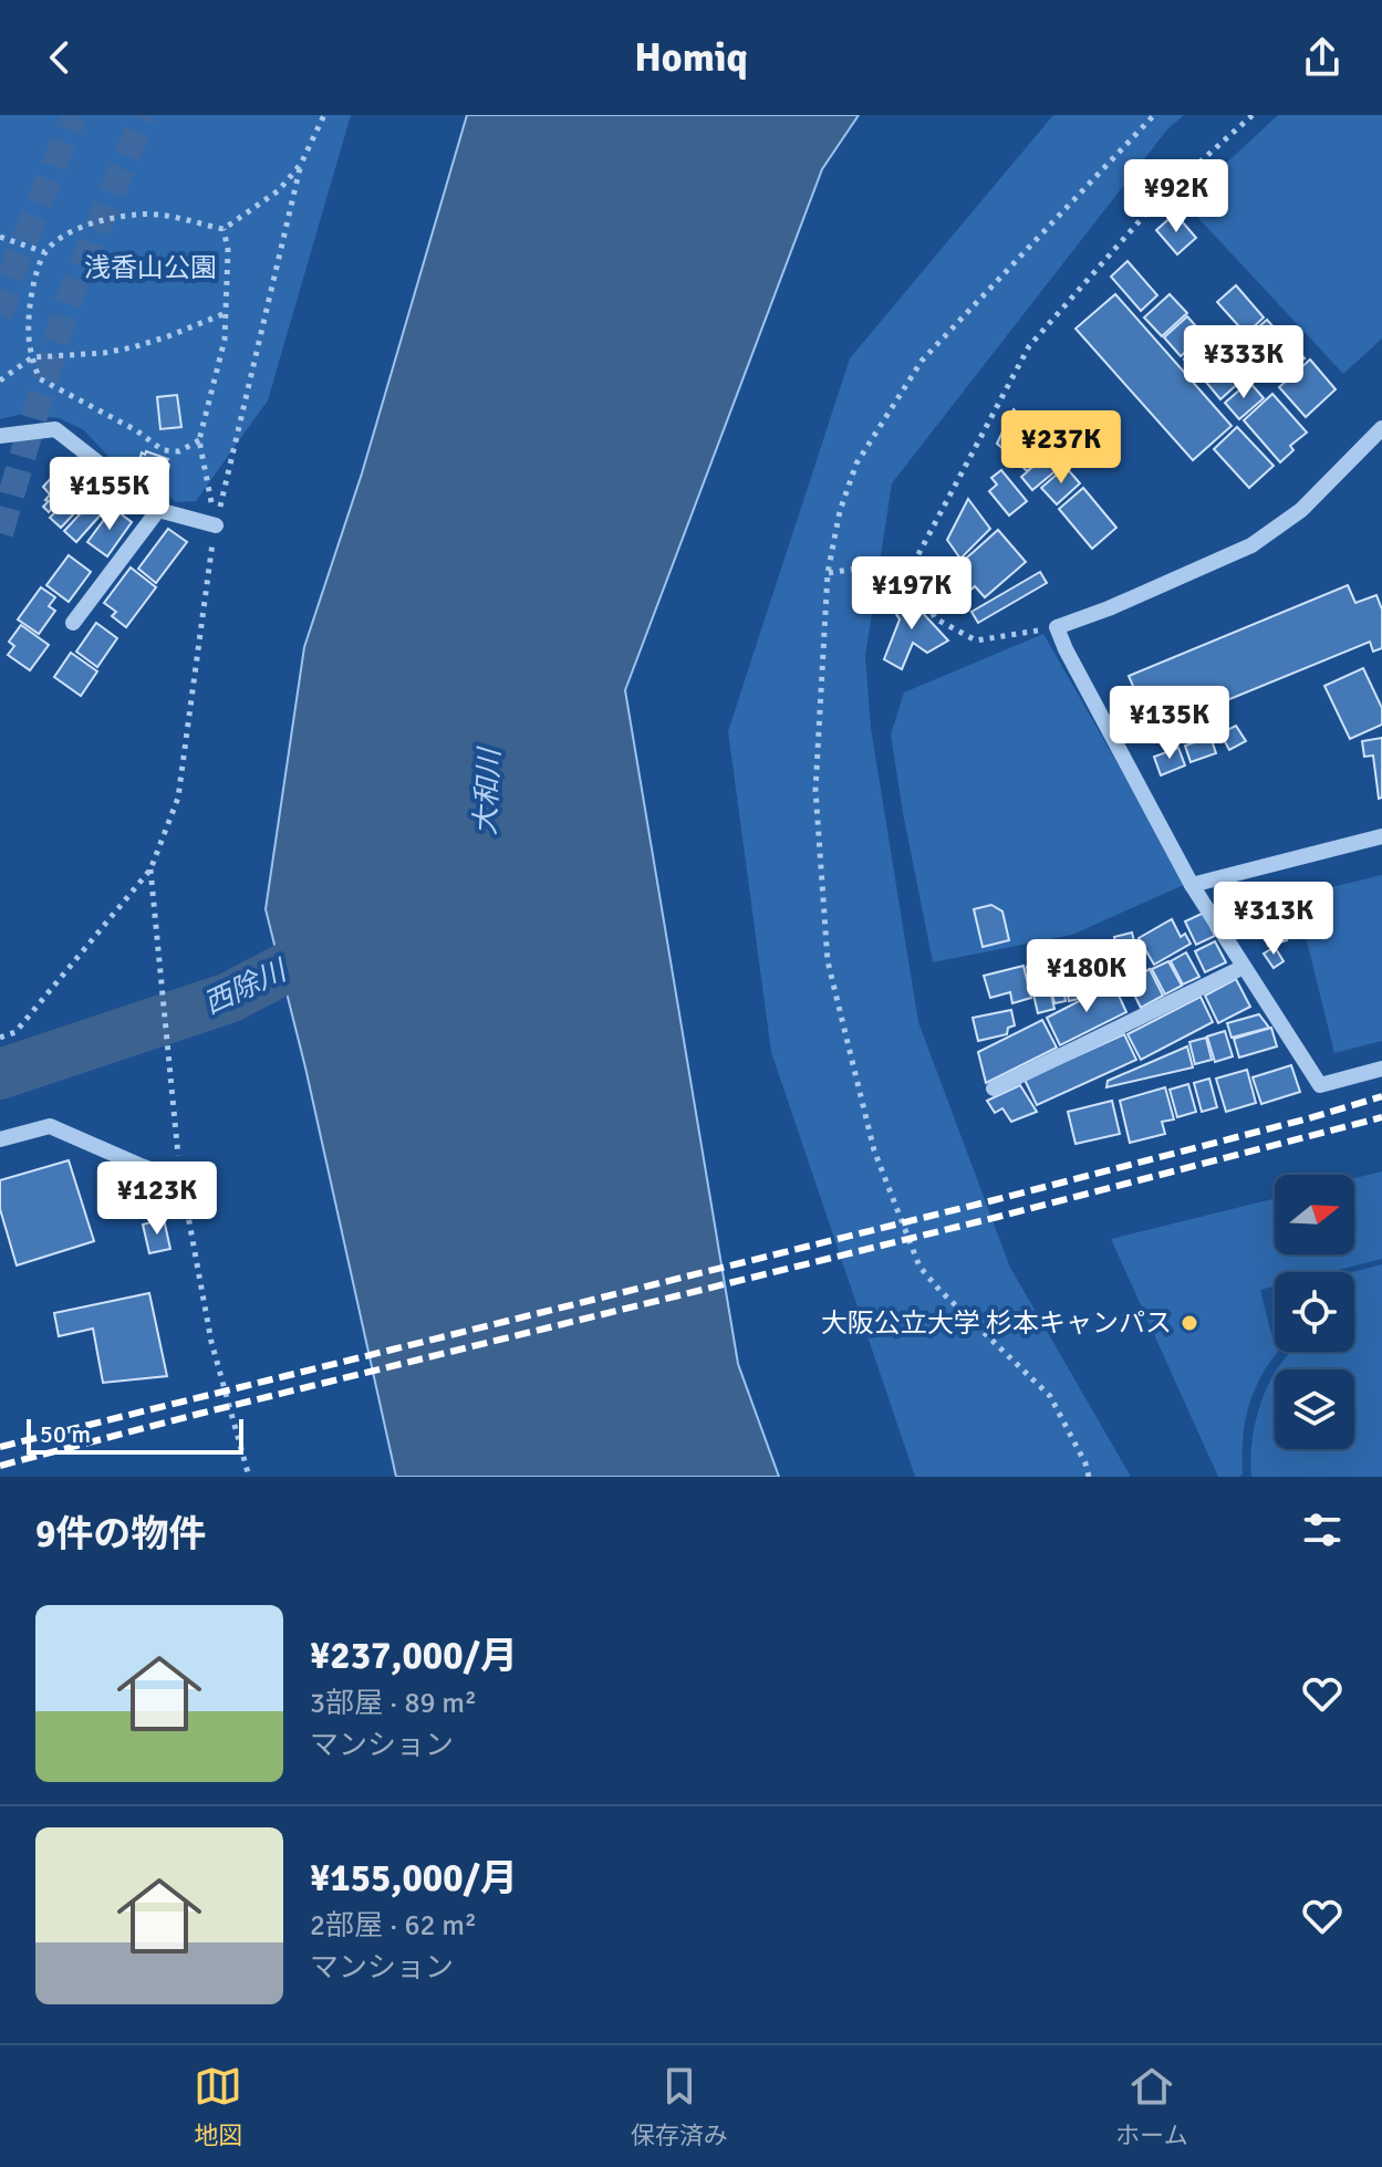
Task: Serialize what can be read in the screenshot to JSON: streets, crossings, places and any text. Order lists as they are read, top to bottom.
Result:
{
  "water": ["大和川", "西除川"],
  "parks": ["浅香山公園"],
  "places": ["大阪公立大学 杉本キャンパス"],
  "scale_bar": "50 m",
  "north": "right",
  "page": {
    "header": "Homiq",
    "price": [
      "¥92K",
      "¥333K",
      "¥237K",
      "¥155K",
      "¥197K",
      "¥135K",
      "¥313K",
      "¥180K",
      "¥123K"
    ],
    "scale": "50 m",
    "heading": "9件の物件",
    "list": [
      {
        "name": "¥237,000/月",
        "note": "3部屋 · 89 m² · マンション"
      },
      {
        "name": "¥155,000/月",
        "note": "2部屋 · 62 m² · マンション"
      }
    ],
    "tabs": ["地図", "保存済み", "ホーム"]
  }
}
